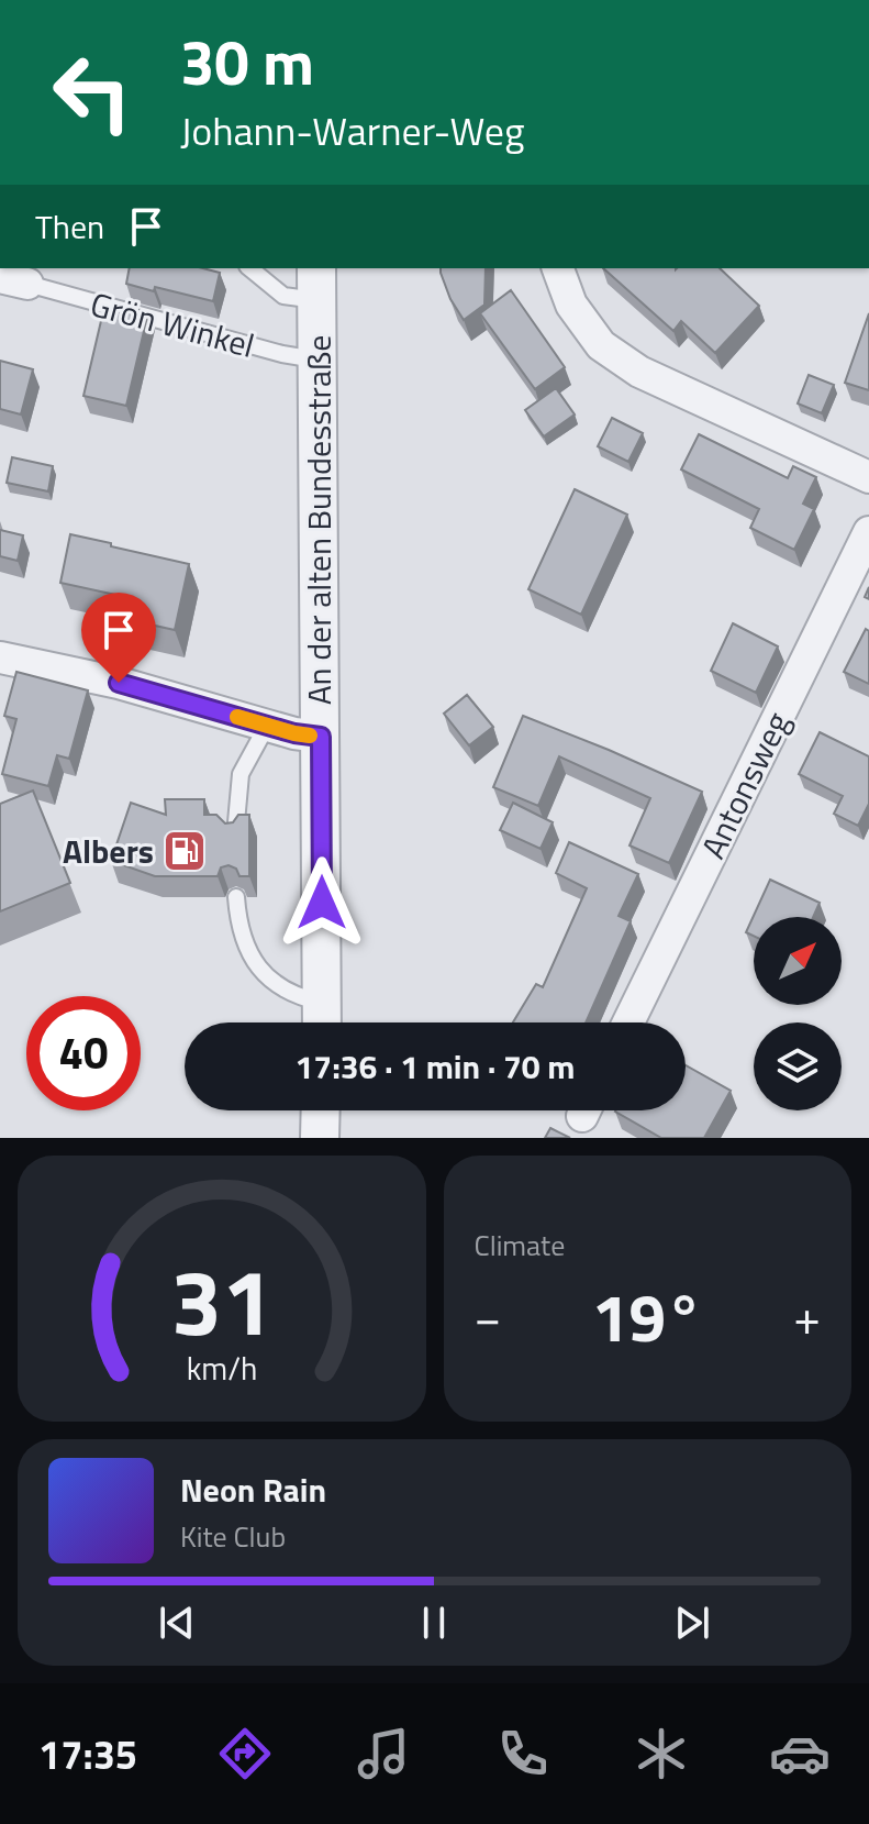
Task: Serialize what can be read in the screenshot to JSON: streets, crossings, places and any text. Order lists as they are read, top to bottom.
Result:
{
  "streets": {
    "street": ["An der alten Bundesstraße", "Antonsweg"],
    "lane": ["Grön Winkel"]
  },
  "crossings": [
    ["Grön Winkel", "An der alten Bundesstraße"]
  ],
  "places": {
    "fuel station": ["Albers"]
  },
  "north": "top right",
  "page": {
    "turn": ["30 m", "Johann-Warner-Weg"],
    "then": "Then",
    "limit": "40",
    "trip": "17:36 · 1 min · 70 m",
    "tile": "Climate",
    "heat": ["−", "19°", "+"],
    "song": ["Neon Rain", "Kite Club"],
    "tabs": "17:35",
    "gauge": ["31", "km/h"]
  }
}
